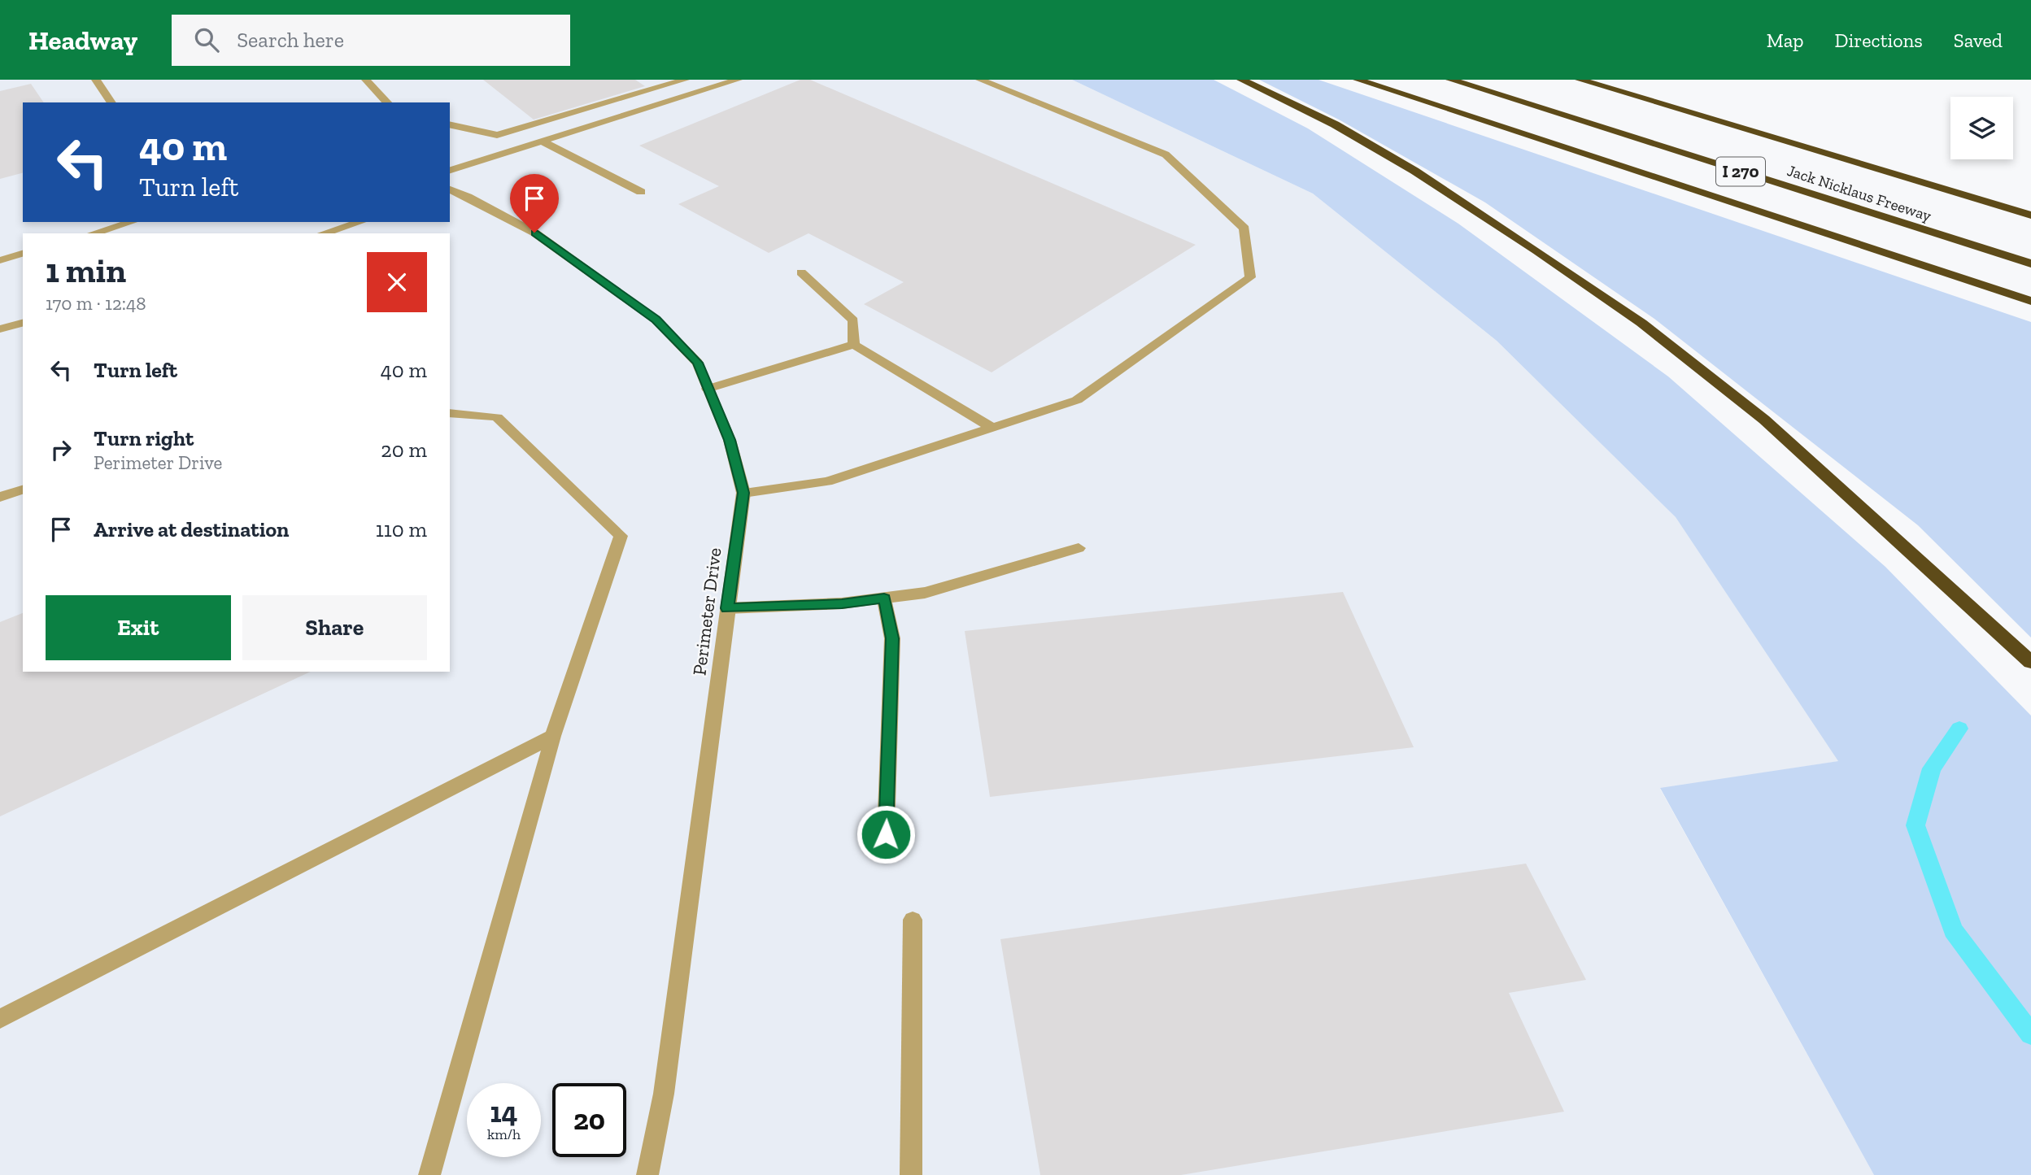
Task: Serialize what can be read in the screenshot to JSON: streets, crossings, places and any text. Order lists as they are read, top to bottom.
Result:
{
  "streets": {
    "highway": ["I 270", "Jack Nicklaus Freeway"],
    "street": ["Perimeter Drive"]
  },
  "page": {
    "header": "Headway",
    "search": "Search here",
    "nav": ["Map", "Directions", "Saved"],
    "turn": ["40 m", "Turn left"],
    "heading": ["1 min", "170 m · 12:48"],
    "list": [
      {
        "name": "Turn left",
        "value": "40 m"
      },
      {
        "name": "Turn right",
        "note": "Perimeter Drive",
        "value": "20 m"
      },
      {
        "name": "Arrive at destination",
        "value": "110 m"
      }
    ],
    "buttons": ["Exit", "Share"],
    "speed": "14 km/h",
    "limit": "20"
  }
}
